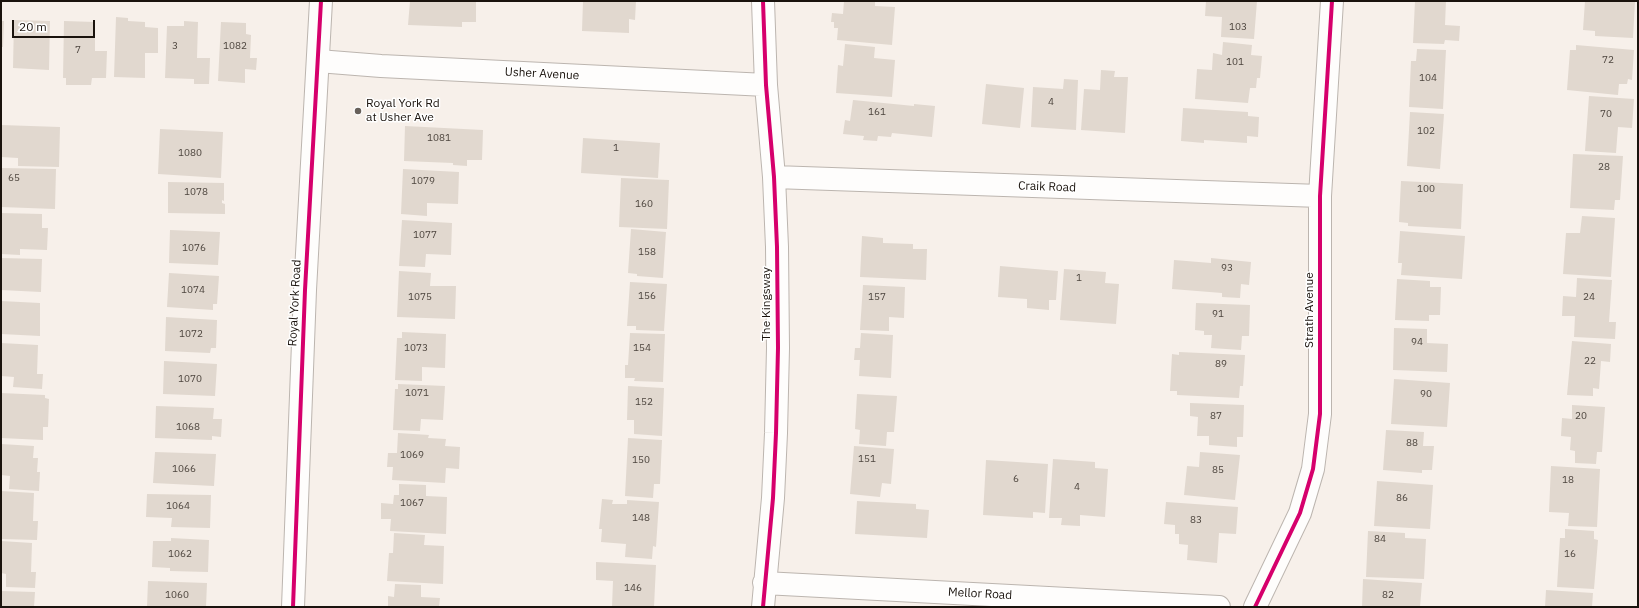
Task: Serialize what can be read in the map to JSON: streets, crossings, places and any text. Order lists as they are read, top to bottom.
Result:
{
  "streets": {
    "street": [
      "Usher Avenue",
      "Craik Road",
      "Royal York Road",
      "The Kingsway",
      "Strath Avenue",
      "Mellor Road"
    ]
  },
  "crossings": [
    ["Usher Avenue", "Royal York Road"],
    ["Usher Avenue", "The Kingsway"],
    ["Craik Road", "The Kingsway"],
    ["Craik Road", "Strath Avenue"],
    ["The Kingsway", "Mellor Road"]
  ],
  "places": ["Royal York Rd at Usher Ave"],
  "house_numbers": [
    "103",
    "3",
    "1082",
    "7",
    "72",
    "101",
    "104",
    "4",
    "161",
    "70",
    "102",
    "1081",
    "1",
    "1080",
    "28",
    "65",
    "1079",
    "100",
    "1078",
    "160",
    "1077",
    "1076",
    "158",
    "93",
    "1",
    "1074",
    "156",
    "1075",
    "157",
    "24",
    "91",
    "1072",
    "94",
    "1073",
    "154",
    "22",
    "89",
    "1070",
    "1071",
    "90",
    "152",
    "87",
    "20",
    "1068",
    "88",
    "1069",
    "151",
    "150",
    "1066",
    "85",
    "6",
    "18",
    "4",
    "86",
    "1067",
    "1064",
    "148",
    "83",
    "84",
    "1062",
    "16",
    "146",
    "1060",
    "82"
  ],
  "scale_bar": "20 m"
}
